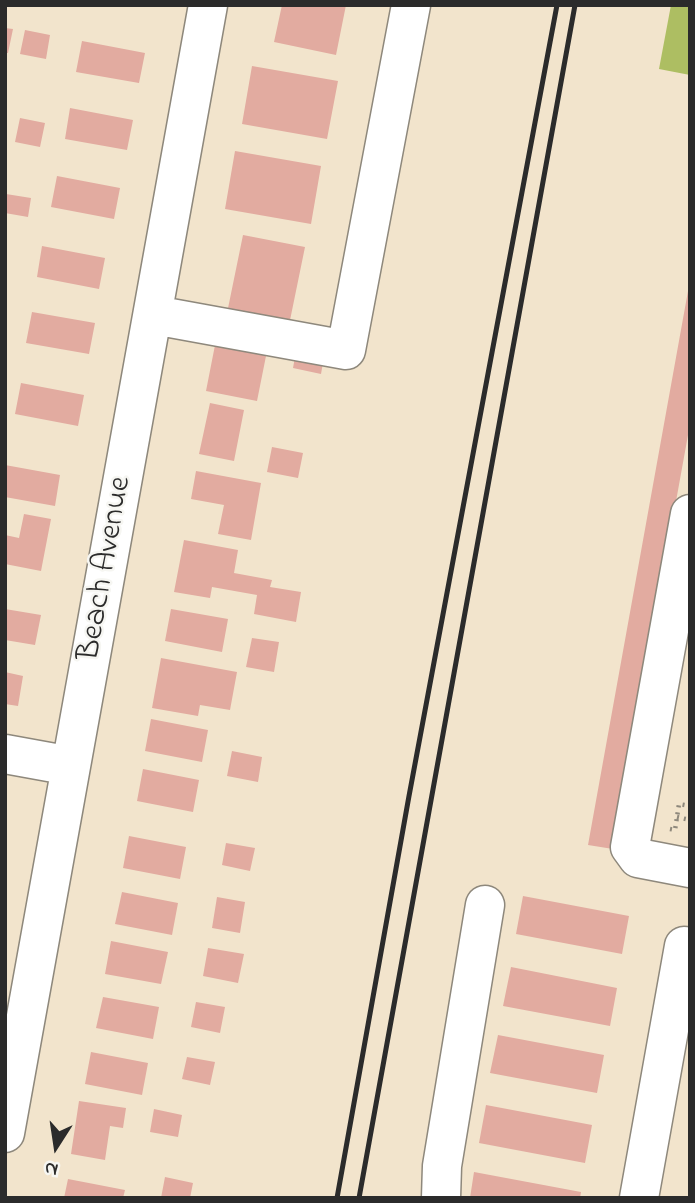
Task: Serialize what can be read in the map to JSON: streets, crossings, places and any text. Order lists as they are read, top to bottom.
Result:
{
  "streets": {
    "street": ["Beach Avenue"]
  },
  "north": "bottom"
}
